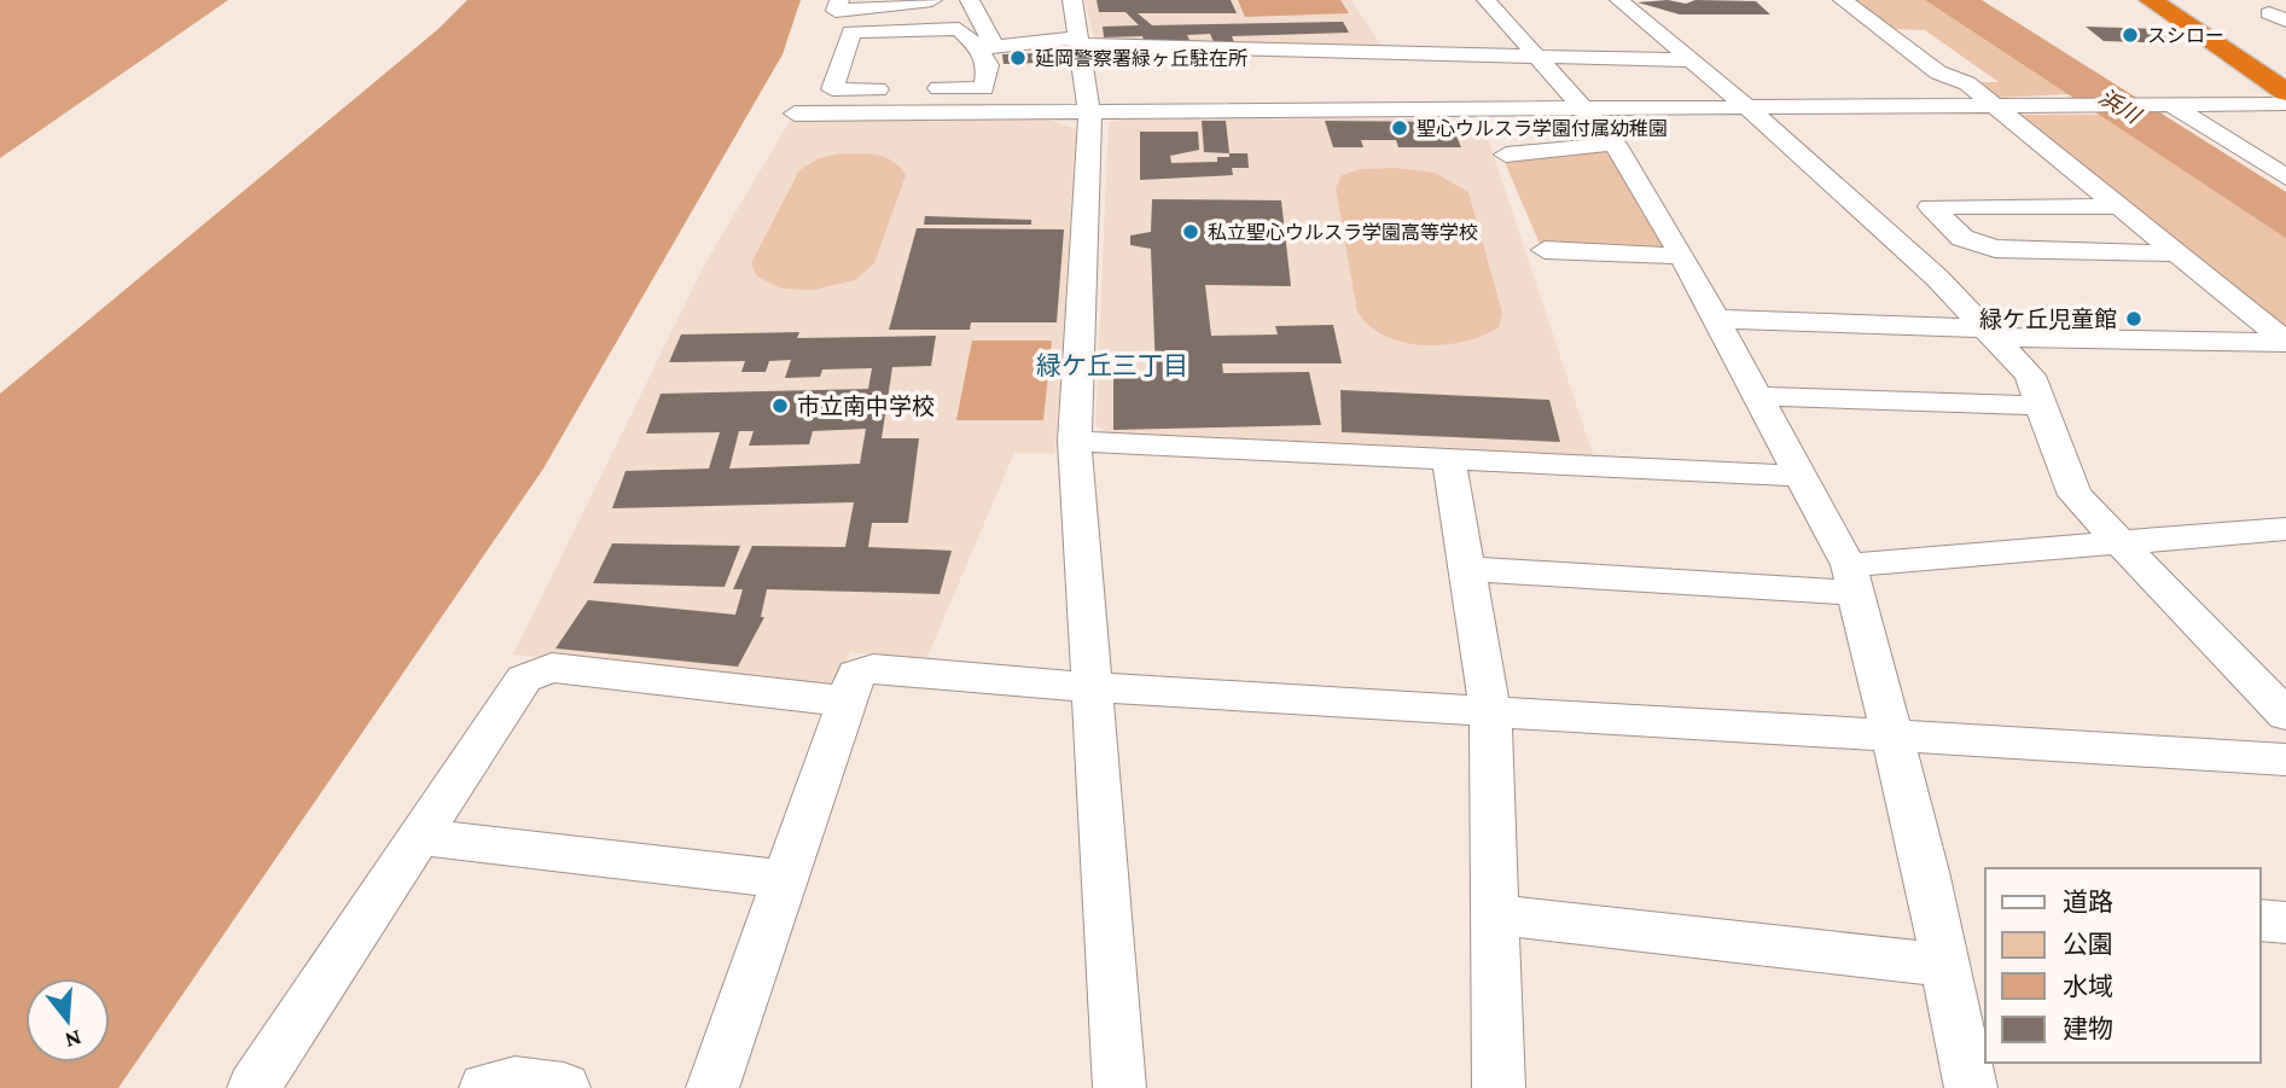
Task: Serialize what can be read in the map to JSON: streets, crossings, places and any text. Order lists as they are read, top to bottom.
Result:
{
  "districts": ["緑ケ丘三丁目"],
  "water": ["浜川"],
  "places": [
    "スシロー",
    "延岡警察署緑ヶ丘駐在所",
    "聖心ウルスラ学園付属幼稚園",
    "私立聖心ウルスラ学園高等学校",
    "緑ケ丘児童館",
    "市立南中学校"
  ],
  "legend": [
    "道路",
    "公園",
    "水域",
    "建物"
  ],
  "north": "bottom"
}
